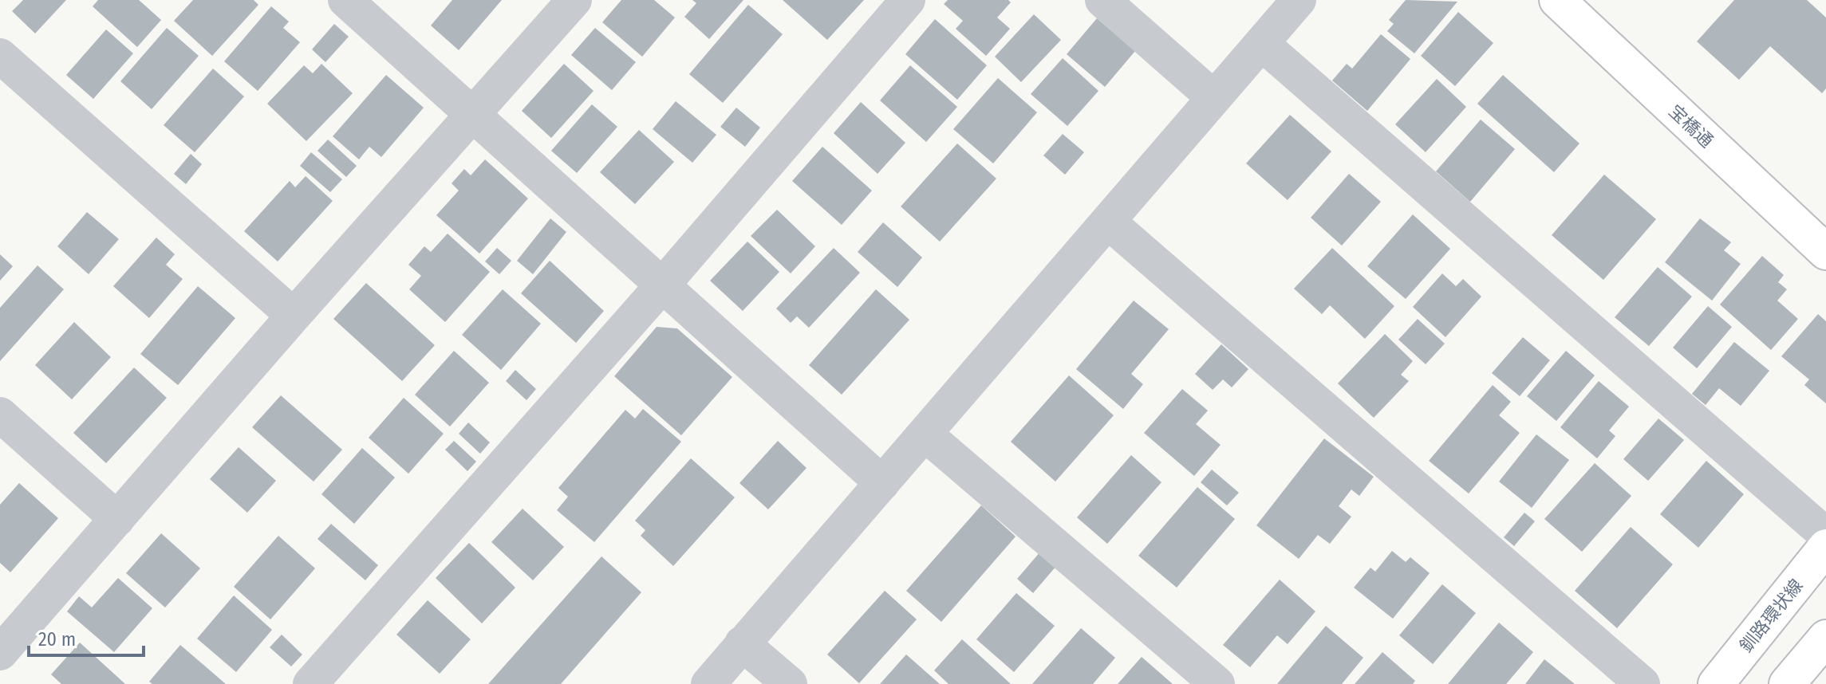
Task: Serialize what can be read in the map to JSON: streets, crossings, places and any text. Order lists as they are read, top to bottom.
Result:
{
  "streets": {
    "street": ["宝橋通", "釧路環状線"]
  },
  "scale_bar": "20 m"
}
